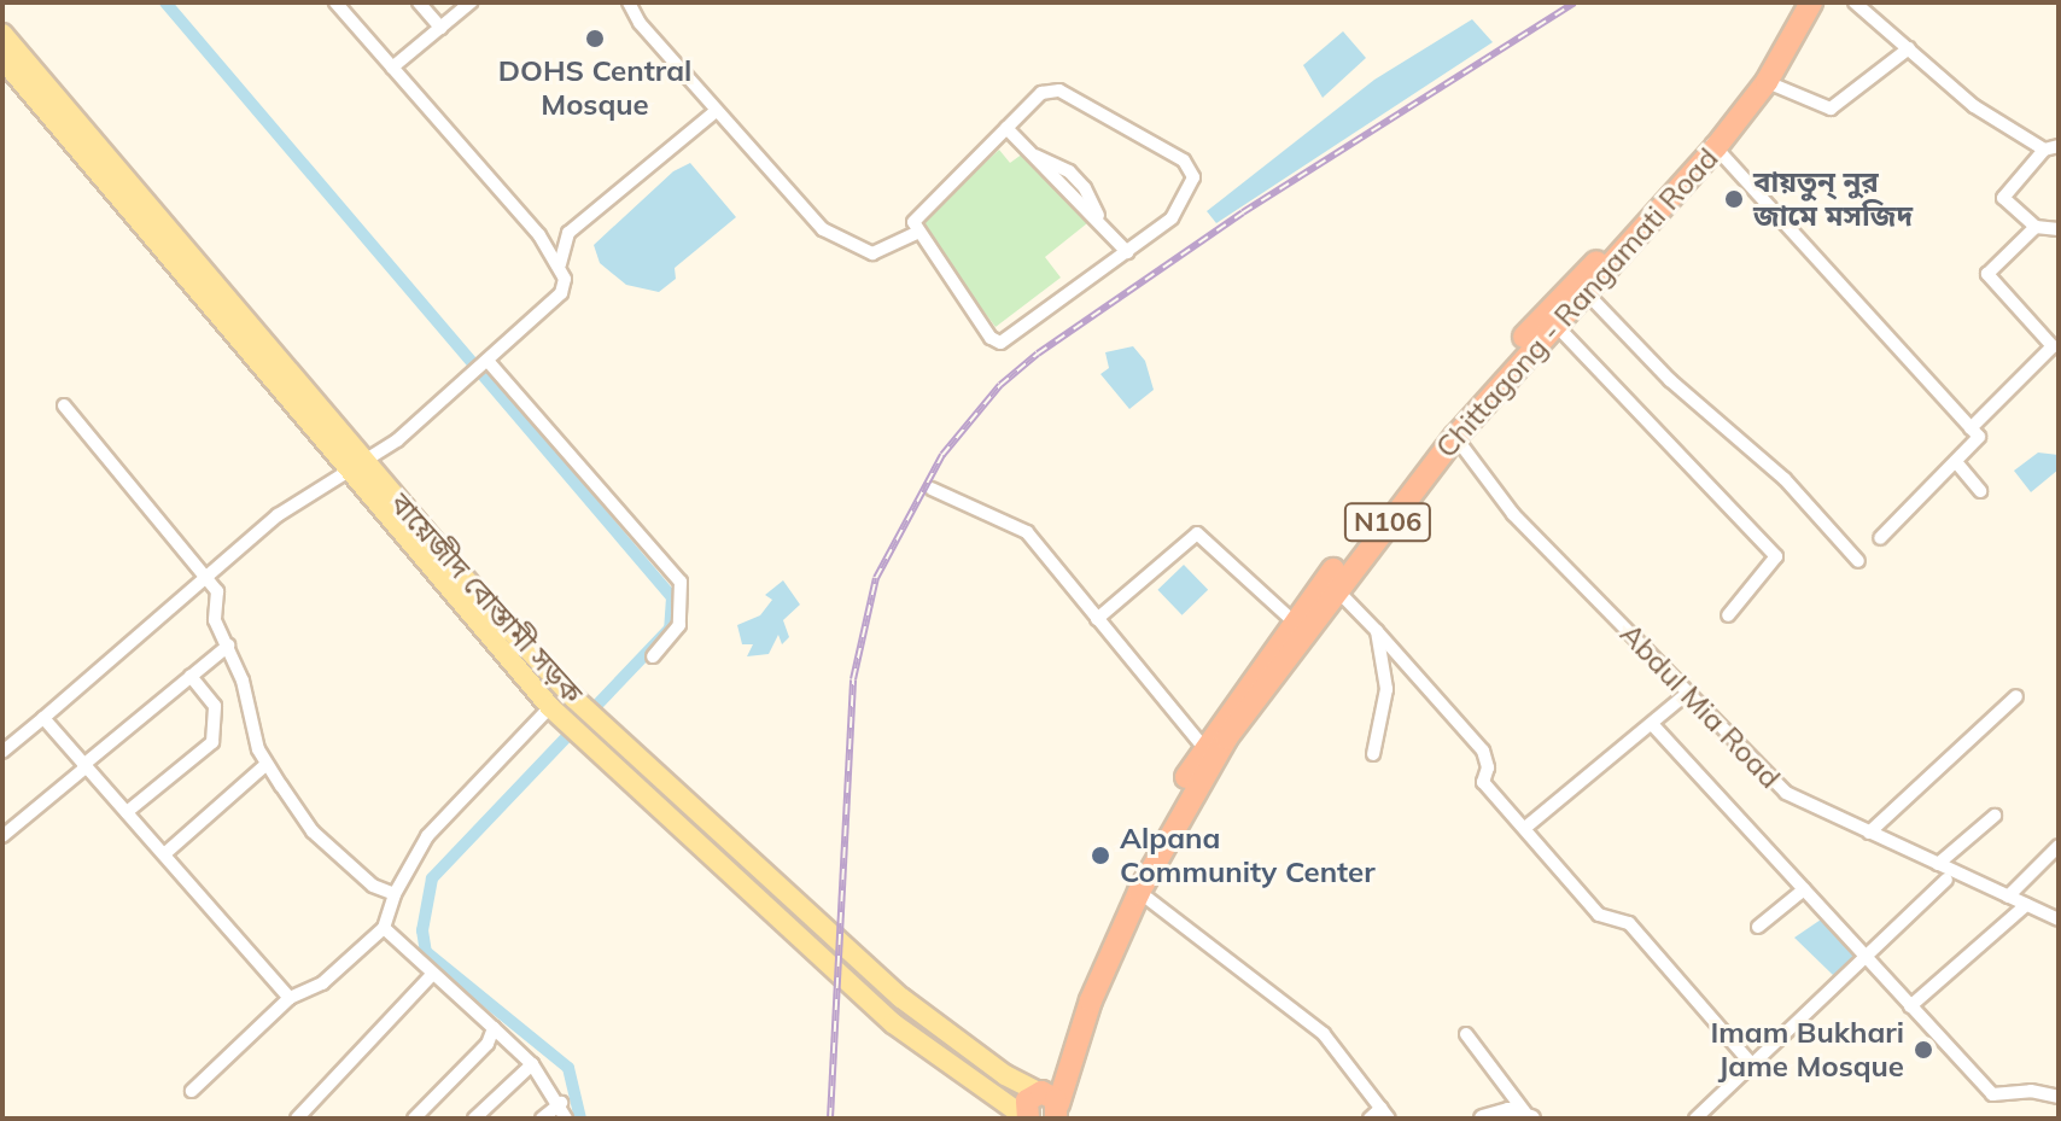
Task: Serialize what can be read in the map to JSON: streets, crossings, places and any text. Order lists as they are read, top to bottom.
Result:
{
  "streets": {
    "highway": ["Chittagong - Rangamati Road", "N106"],
    "main road": ["বায়েজীদ বোস্তামী সড়ক"],
    "street": ["Abdul Mia Road"]
  },
  "crossings": [
    ["Chittagong - Rangamati Road", "N106"],
    ["Chittagong - Rangamati Road", "বায়েজীদ বোস্তামী সড়ক"],
    ["Chittagong - Rangamati Road", "Abdul Mia Road"],
    ["N106", "বায়েজীদ বোস্তামী সড়ক"]
  ],
  "places": [
    "DOHS Central Mosque",
    "বায়তুন্ নুর জামে মসজিদ",
    "Alpana Community Center",
    "Imam Bukhari Jame Mosque"
  ]
}
